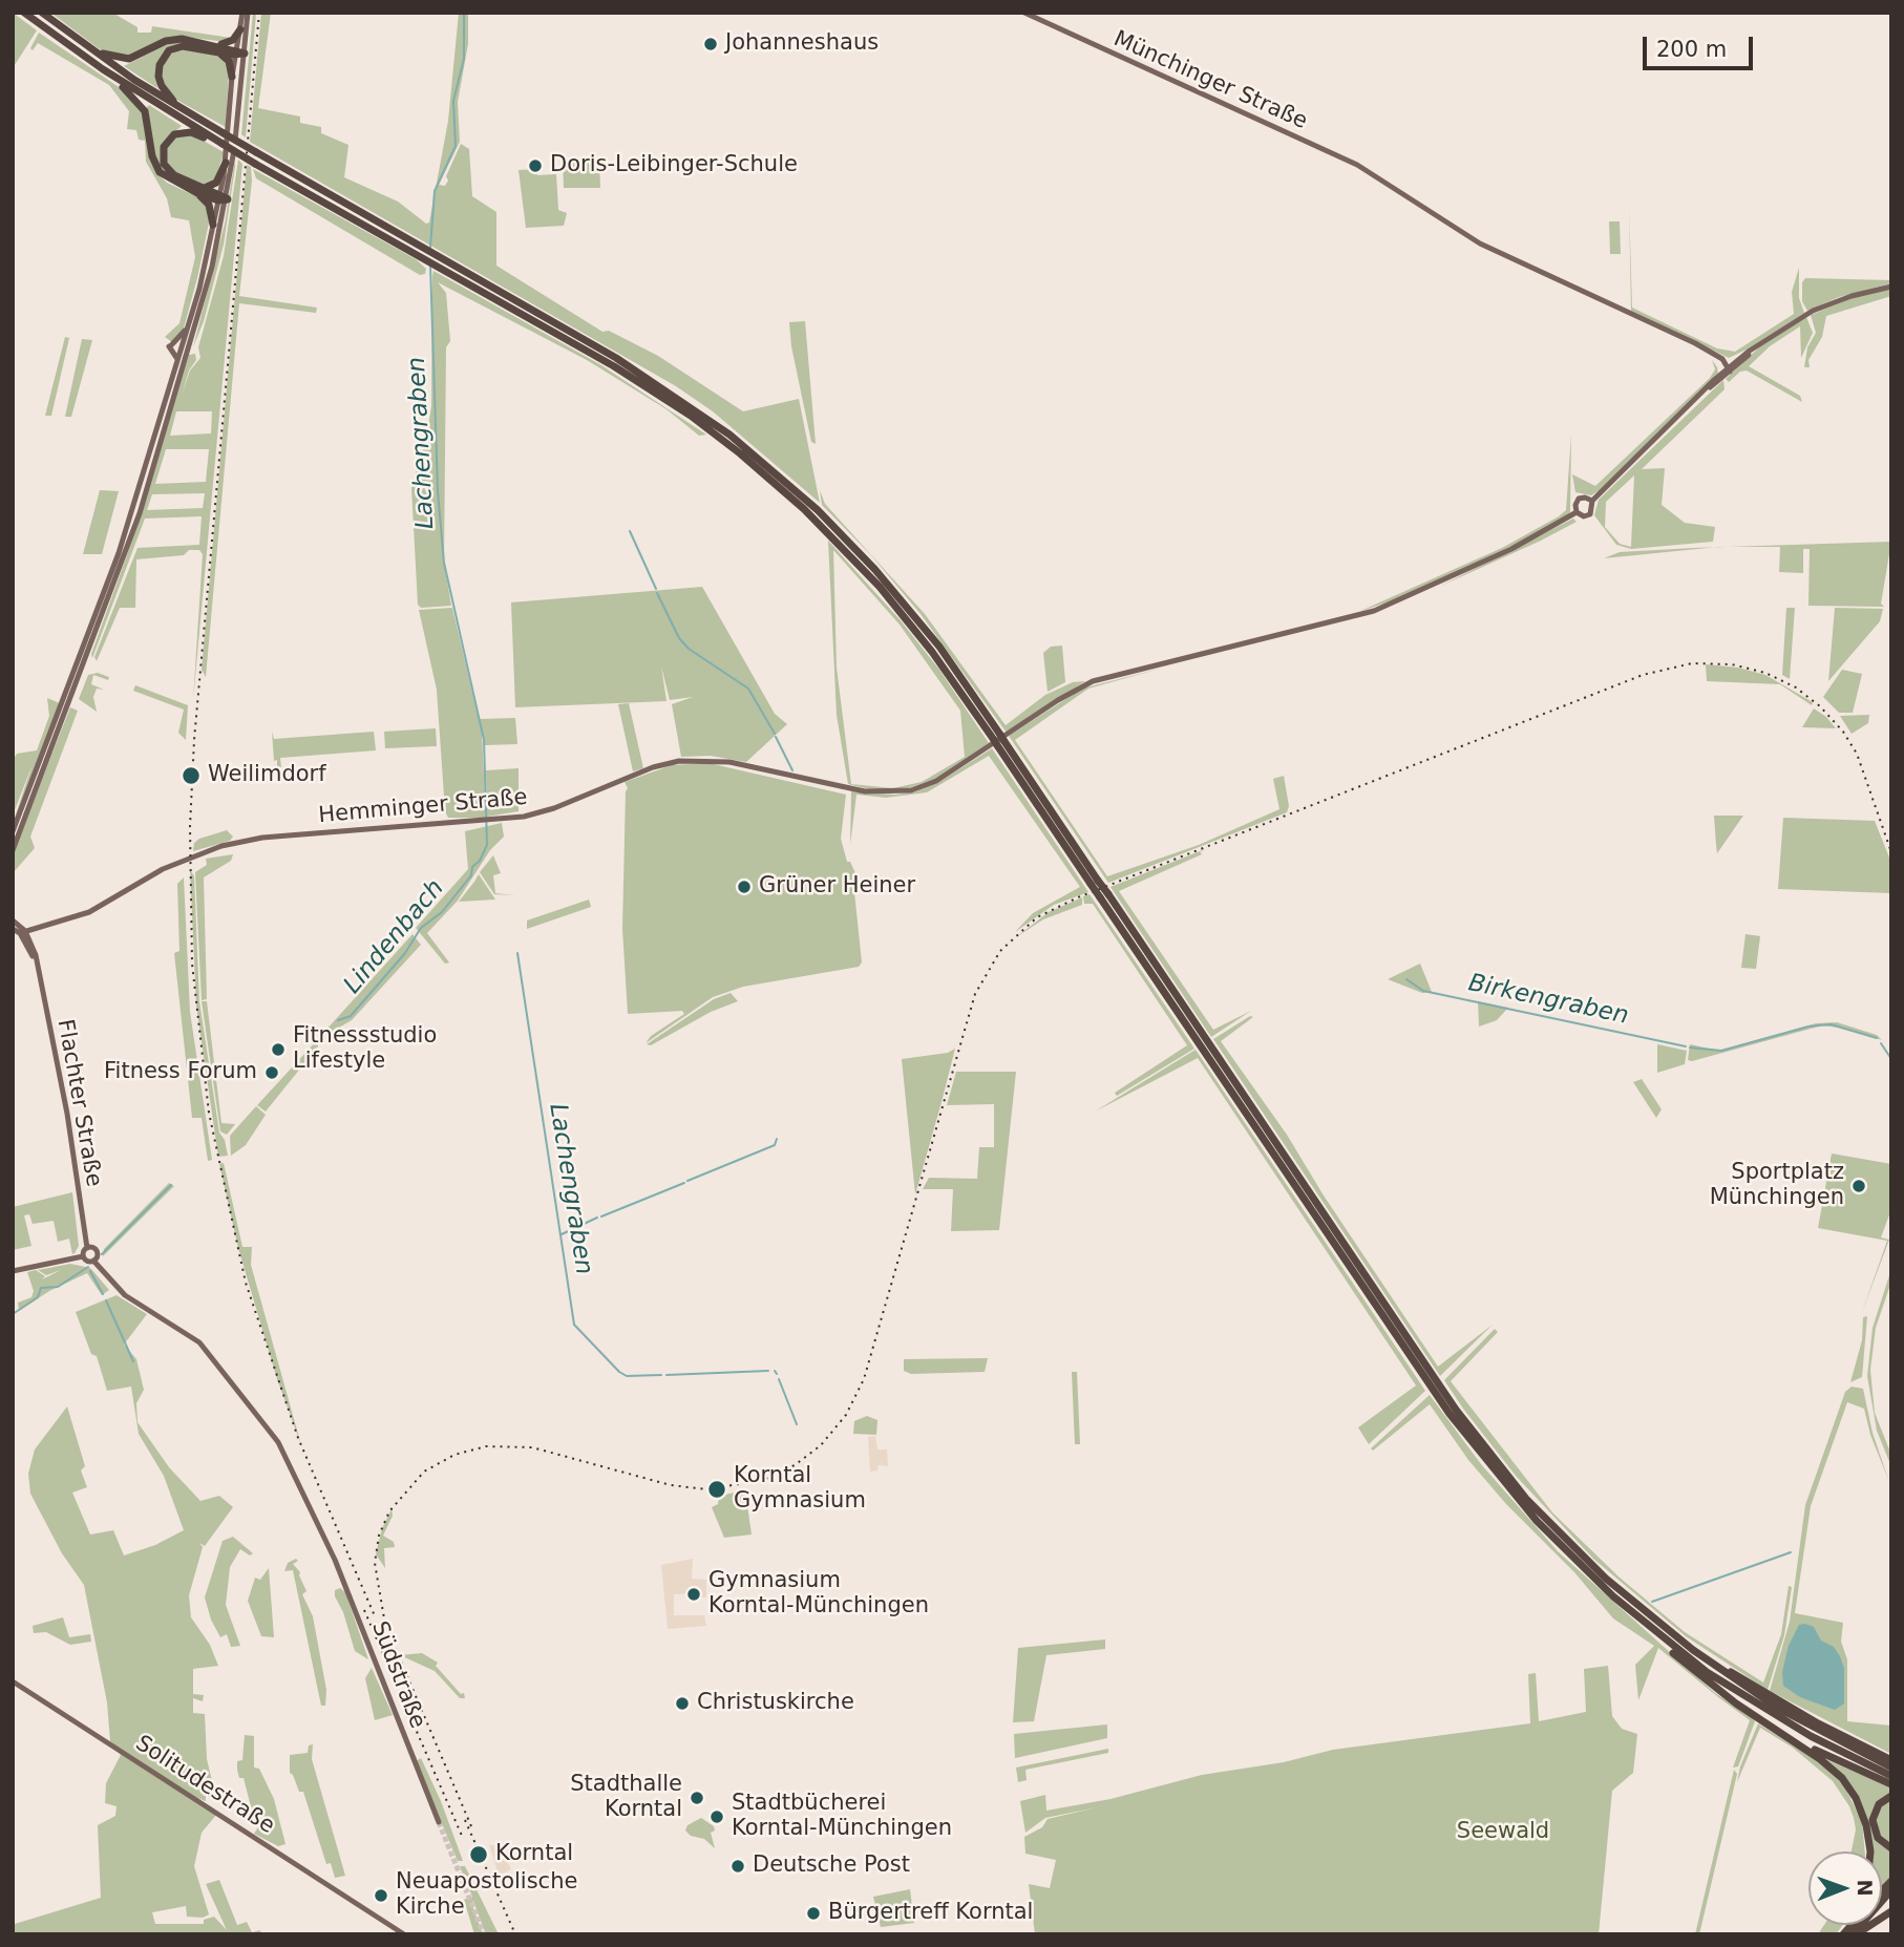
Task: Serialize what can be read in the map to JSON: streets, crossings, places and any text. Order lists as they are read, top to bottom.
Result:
{
  "streets": {
    "main road": [
      "Münchinger Straße",
      "Hemminger Straße",
      "Flachter Straße",
      "Südstraße",
      "Solitudestraße"
    ]
  },
  "crossings": [
    ["Hemminger Straße", "Flachter Straße"],
    ["Flachter Straße", "Südstraße"]
  ],
  "water": ["Lachengraben", "Lindenbach", "Birkengraben"],
  "parks": ["Seewald"],
  "places": [
    "Johanneshaus",
    "Doris-Leibinger-Schule",
    "Weilimdorf",
    "Grüner Heiner",
    "Fitnessstudio Lifestyle",
    "Fitness Forum",
    "Sportplatz Münchingen",
    "Korntal Gymnasium",
    "Gymnasium Korntal-Münchingen",
    "Christuskirche",
    "Stadthalle Korntal",
    "Stadtbücherei Korntal-Münchingen",
    "Korntal",
    "Deutsche Post",
    "Neuapostolische Kirche",
    "Bürgertreff Korntal"
  ],
  "scale_bar": "200 m",
  "north": "right"
}
